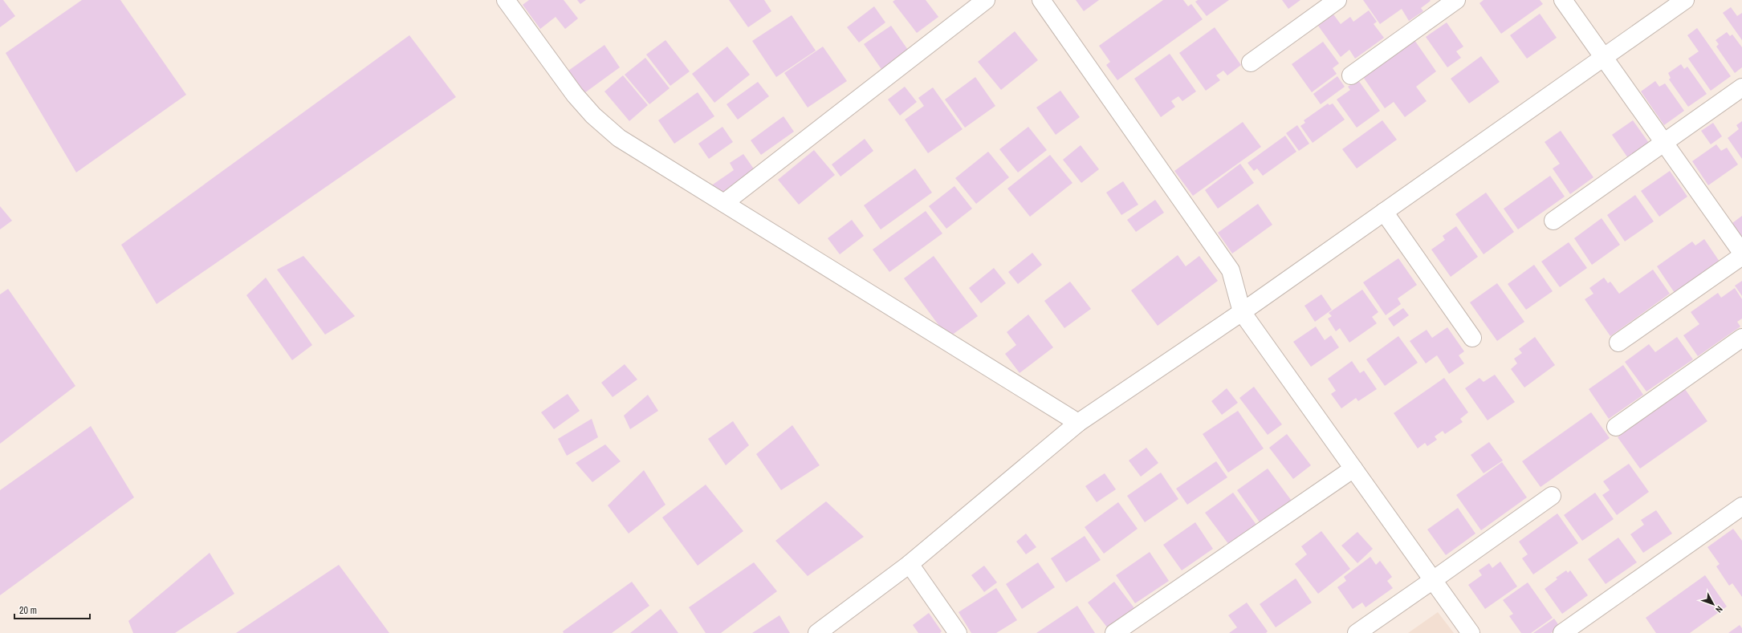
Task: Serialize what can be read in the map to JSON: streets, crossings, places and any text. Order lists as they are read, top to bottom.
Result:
{
  "scale_bar": "20 m",
  "north": "bottom right"
}
